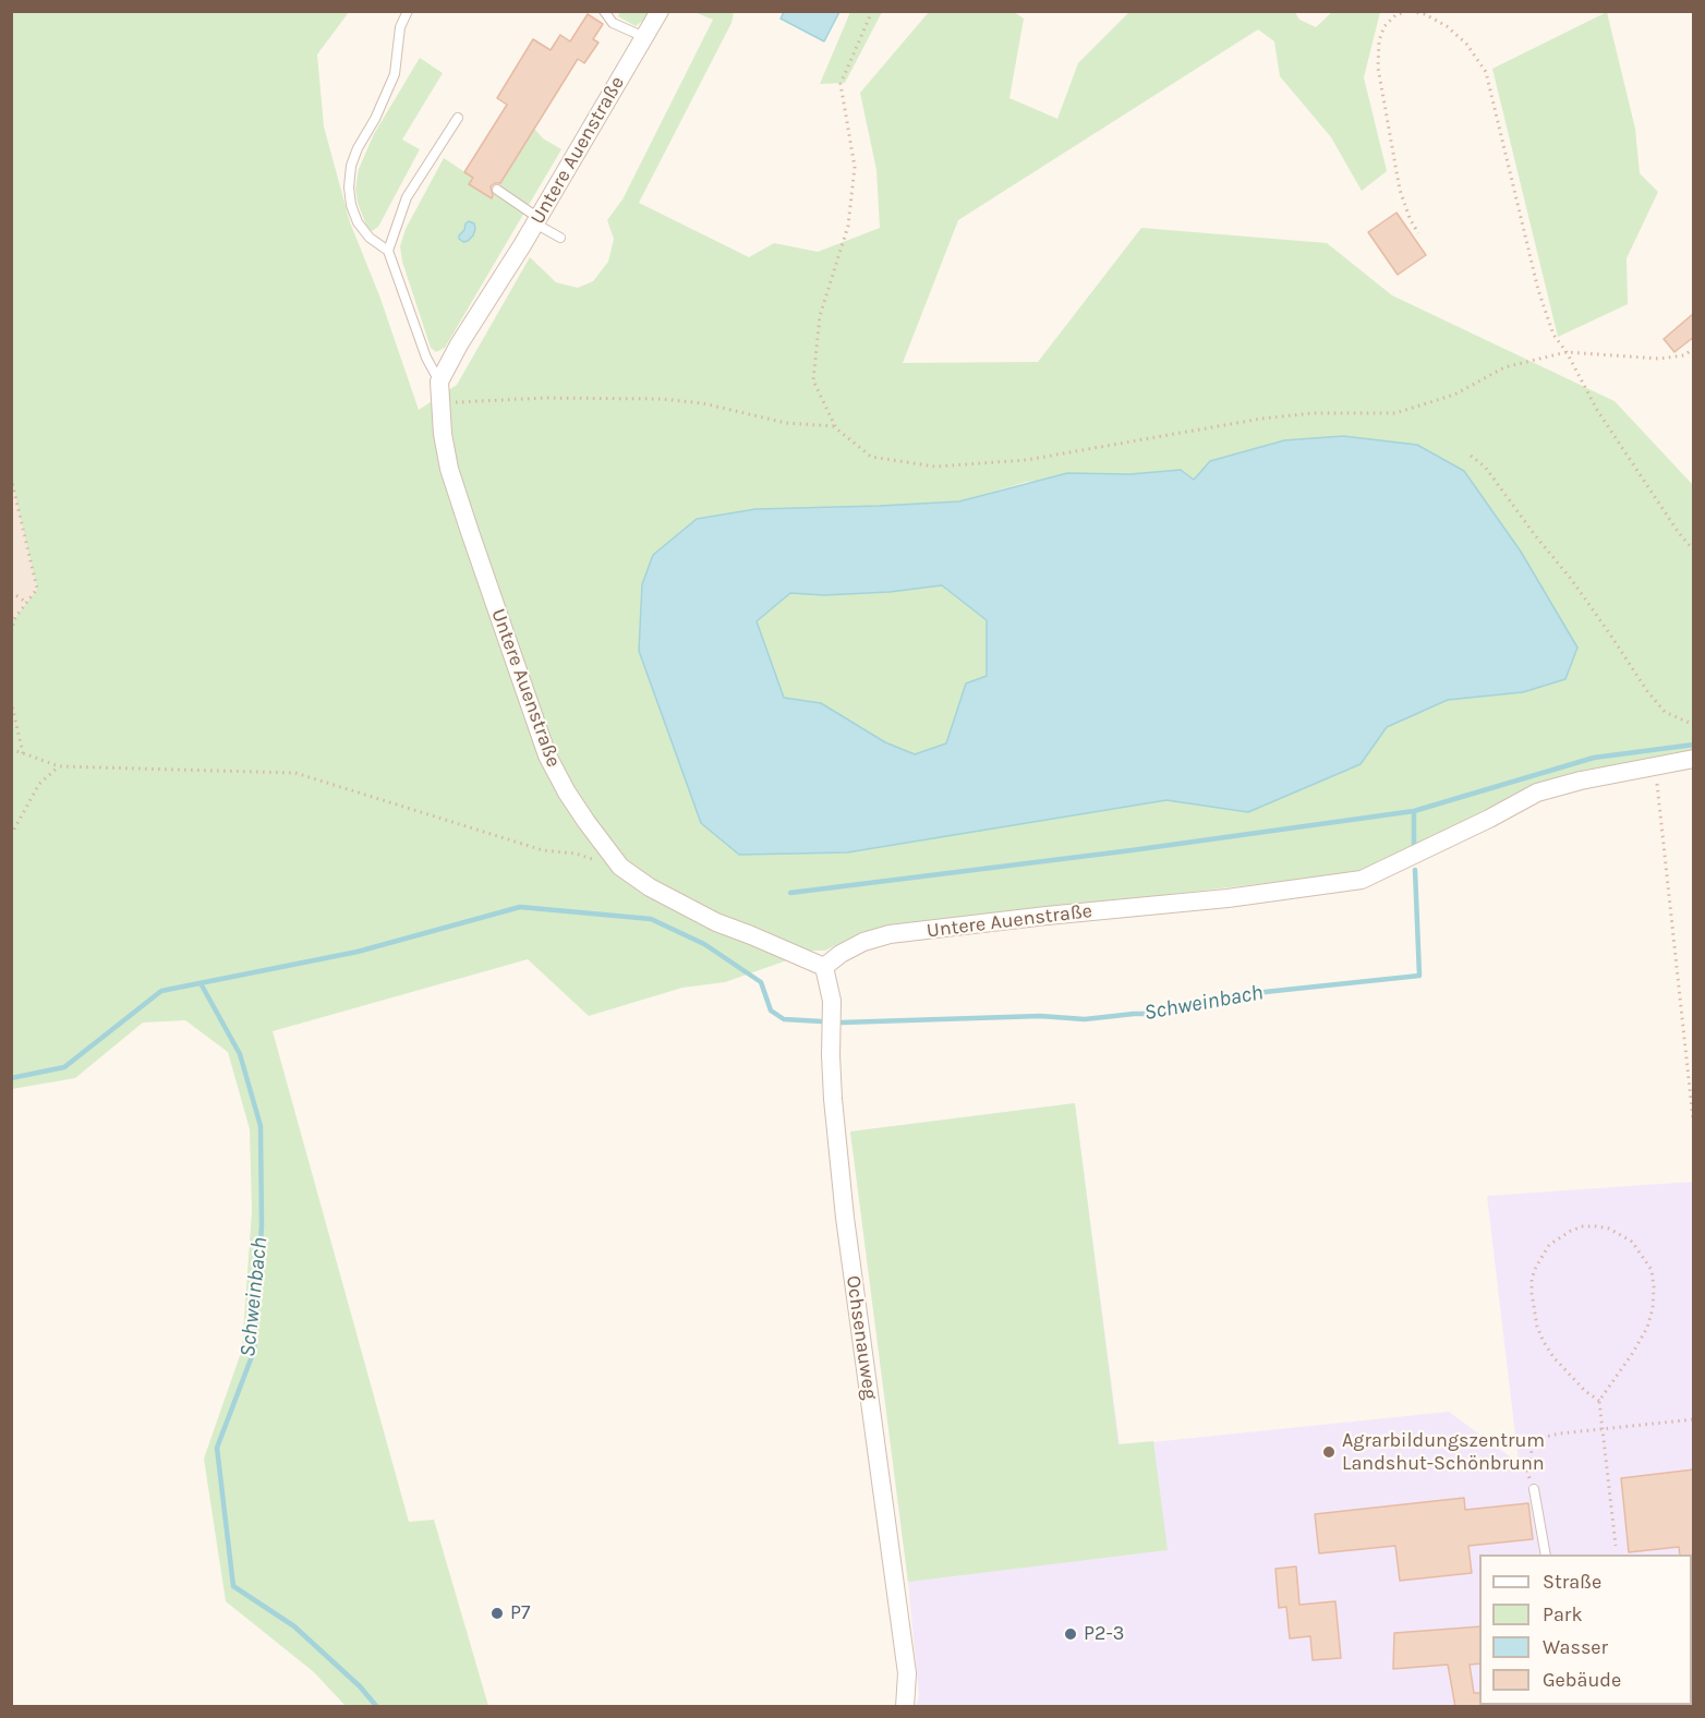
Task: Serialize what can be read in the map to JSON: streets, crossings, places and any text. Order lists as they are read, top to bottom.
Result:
{
  "streets": {
    "street": ["Untere Auenstraße", "Ochsenauweg"]
  },
  "crossings": [
    ["Untere Auenstraße", "Ochsenauweg"]
  ],
  "water": ["Schweinbach"],
  "places": ["Agrarbildungszentrum Landshut-Schönbrunn", "P7", "P2-3"],
  "legend": [
    "Straße",
    "Park",
    "Wasser",
    "Gebäude"
  ]
}
